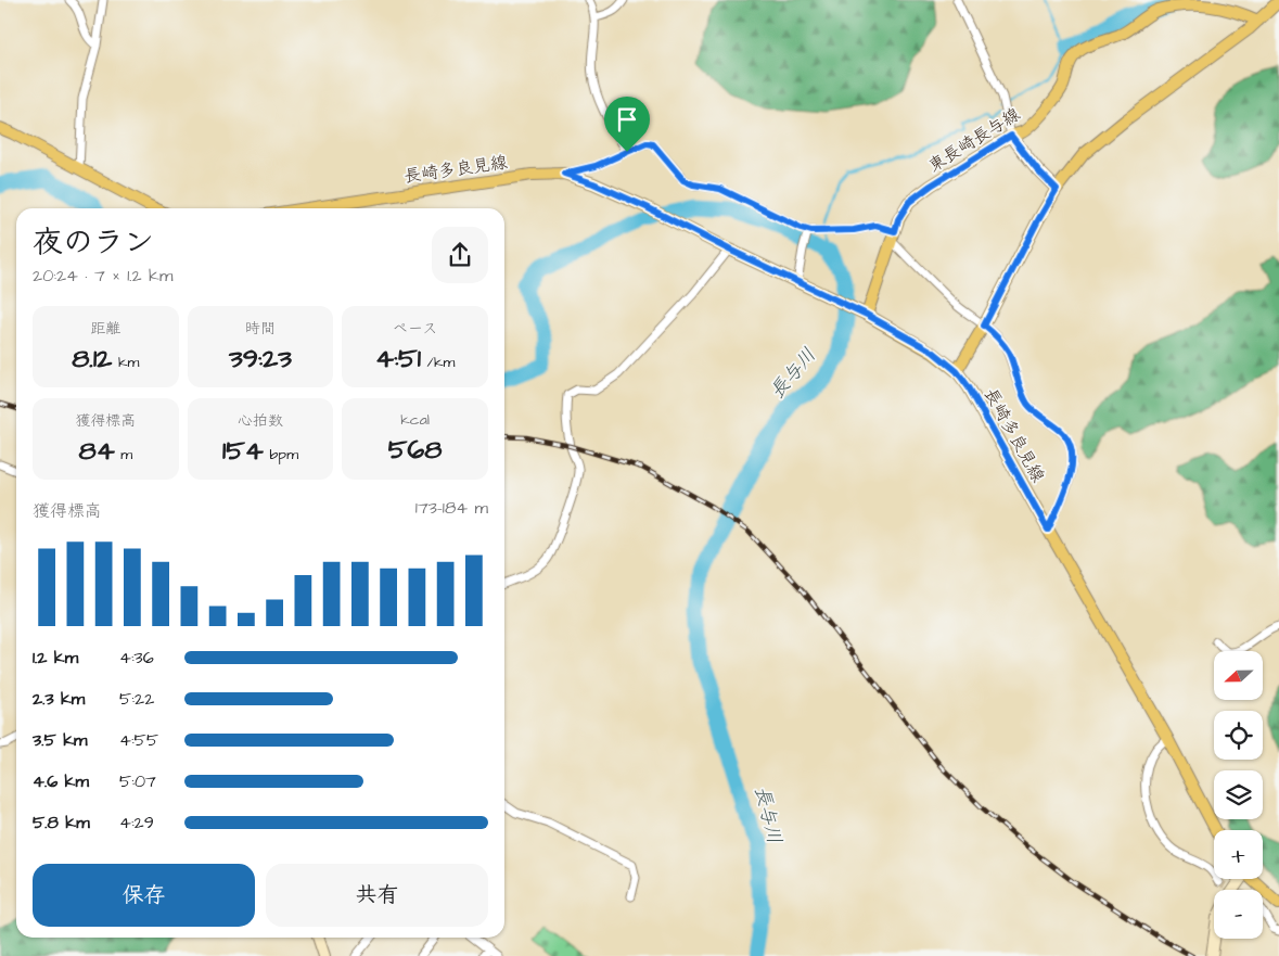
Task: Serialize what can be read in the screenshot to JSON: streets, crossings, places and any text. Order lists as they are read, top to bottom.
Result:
{
  "streets": {
    "main road": ["東長崎長与線", "長崎多良見線"]
  },
  "crossings": [
    ["東長崎長与線", "長崎多良見線"]
  ],
  "water": ["長与川"],
  "north": "left",
  "page": {
    "heading": ["夜のラン", "20:24 · 7 × 1.2 km"],
    "stats": [
      ["距離", "8.12 km"],
      ["時間", "39:23"],
      ["ペース", "4:51 /km"],
      ["獲得標高", "84 m"],
      ["心拍数", "154 bpm"],
      ["kcal", "568"]
    ],
    "chart": ["獲得標高", "173–184 m"],
    "list": [
      {
        "name": "1.2 km",
        "note": "4:36"
      },
      {
        "name": "2.3 km",
        "note": "5:22"
      },
      {
        "name": "3.5 km",
        "note": "4:55"
      },
      {
        "name": "4.6 km",
        "note": "5:07"
      },
      {
        "name": "5.8 km",
        "note": "4:29"
      }
    ],
    "map_buttons": ["+", "−"],
    "buttons": ["保存", "共有"]
  }
}
